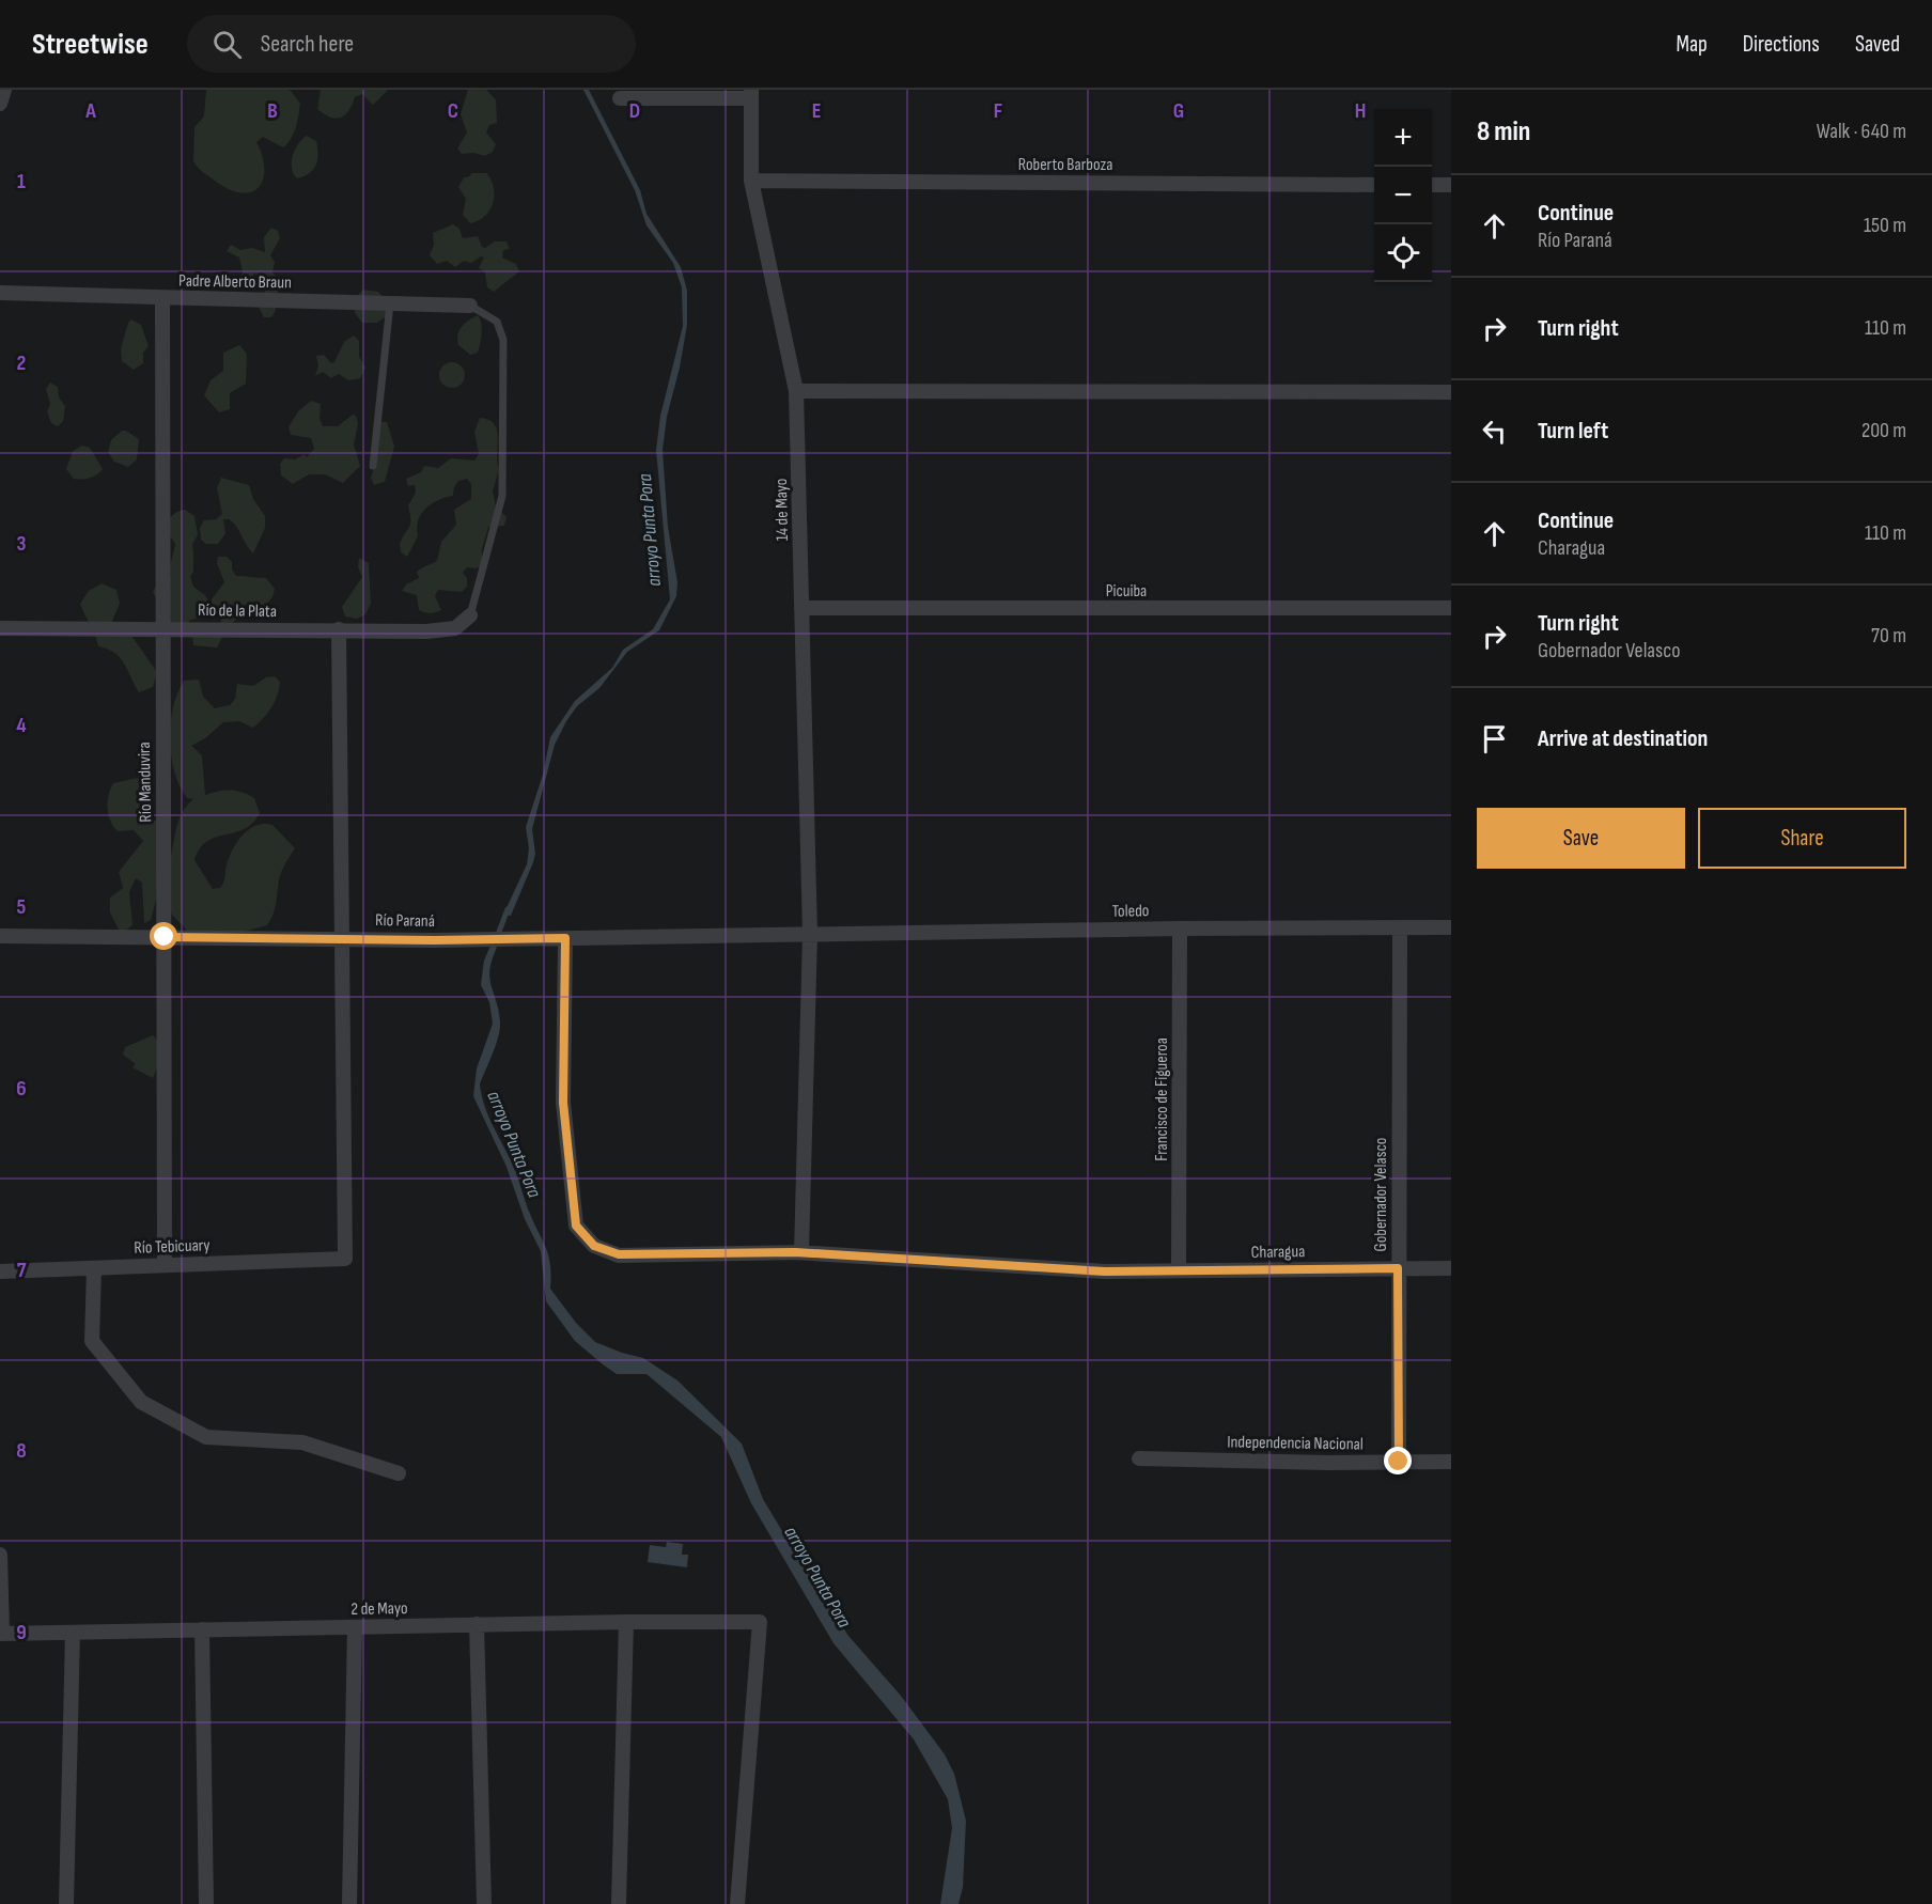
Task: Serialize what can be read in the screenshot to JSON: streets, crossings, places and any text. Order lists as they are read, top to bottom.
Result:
{
  "streets": {
    "street": [
      "Roberto Barboza",
      "Padre Alberto Braun",
      "14 de Mayo",
      "Picuiba",
      "Río de la Plata",
      "Río Manduvira",
      "Toledo",
      "Río Paraná",
      "Francisco de Figueroa",
      "Gobernador Velasco",
      "Río Tebicuary",
      "Charagua",
      "Independencia Nacional",
      "2 de Mayo"
    ]
  },
  "crossings": [
    ["Roberto Barboza", "14 de Mayo"],
    ["Padre Alberto Braun", "Río Manduvira"],
    ["14 de Mayo", "Picuiba"],
    ["14 de Mayo", "Toledo"],
    ["14 de Mayo", "Río Paraná"],
    ["14 de Mayo", "Charagua"],
    ["Río de la Plata", "Río Manduvira"],
    ["Río Manduvira", "Río Paraná"],
    ["Río Manduvira", "Río Tebicuary"],
    ["Toledo", "Río Paraná"],
    ["Toledo", "Francisco de Figueroa"],
    ["Toledo", "Gobernador Velasco"],
    ["Río Paraná", "Río Tebicuary"],
    ["Río Paraná", "Charagua"],
    ["Francisco de Figueroa", "Charagua"],
    ["Gobernador Velasco", "Charagua"],
    ["Gobernador Velasco", "Independencia Nacional"]
  ],
  "water": ["arroyo Punta Pora"],
  "page": {
    "header": "Streetwise",
    "search": "Search here",
    "nav": ["Map", "Directions", "Saved"],
    "heading": ["8 min", "Walk · 640 m"],
    "map_buttons": ["+", "−"],
    "list": [
      ["Continue", "Río Paraná", "150 m"],
      ["Turn right", "110 m"],
      ["Turn left", "200 m"],
      ["Continue", "Charagua", "110 m"],
      ["Turn right", "Gobernador Velasco", "70 m"],
      "Arrive at destination"
    ],
    "buttons": ["Save", "Share"]
  },
  "grid": {
    "columns": [
      "A",
      "B",
      "C",
      "D",
      "E",
      "F",
      "G",
      "H"
    ],
    "rows": [
      "1",
      "2",
      "3",
      "4",
      "5",
      "6",
      "7",
      "8",
      "9"
    ]
  }
}
